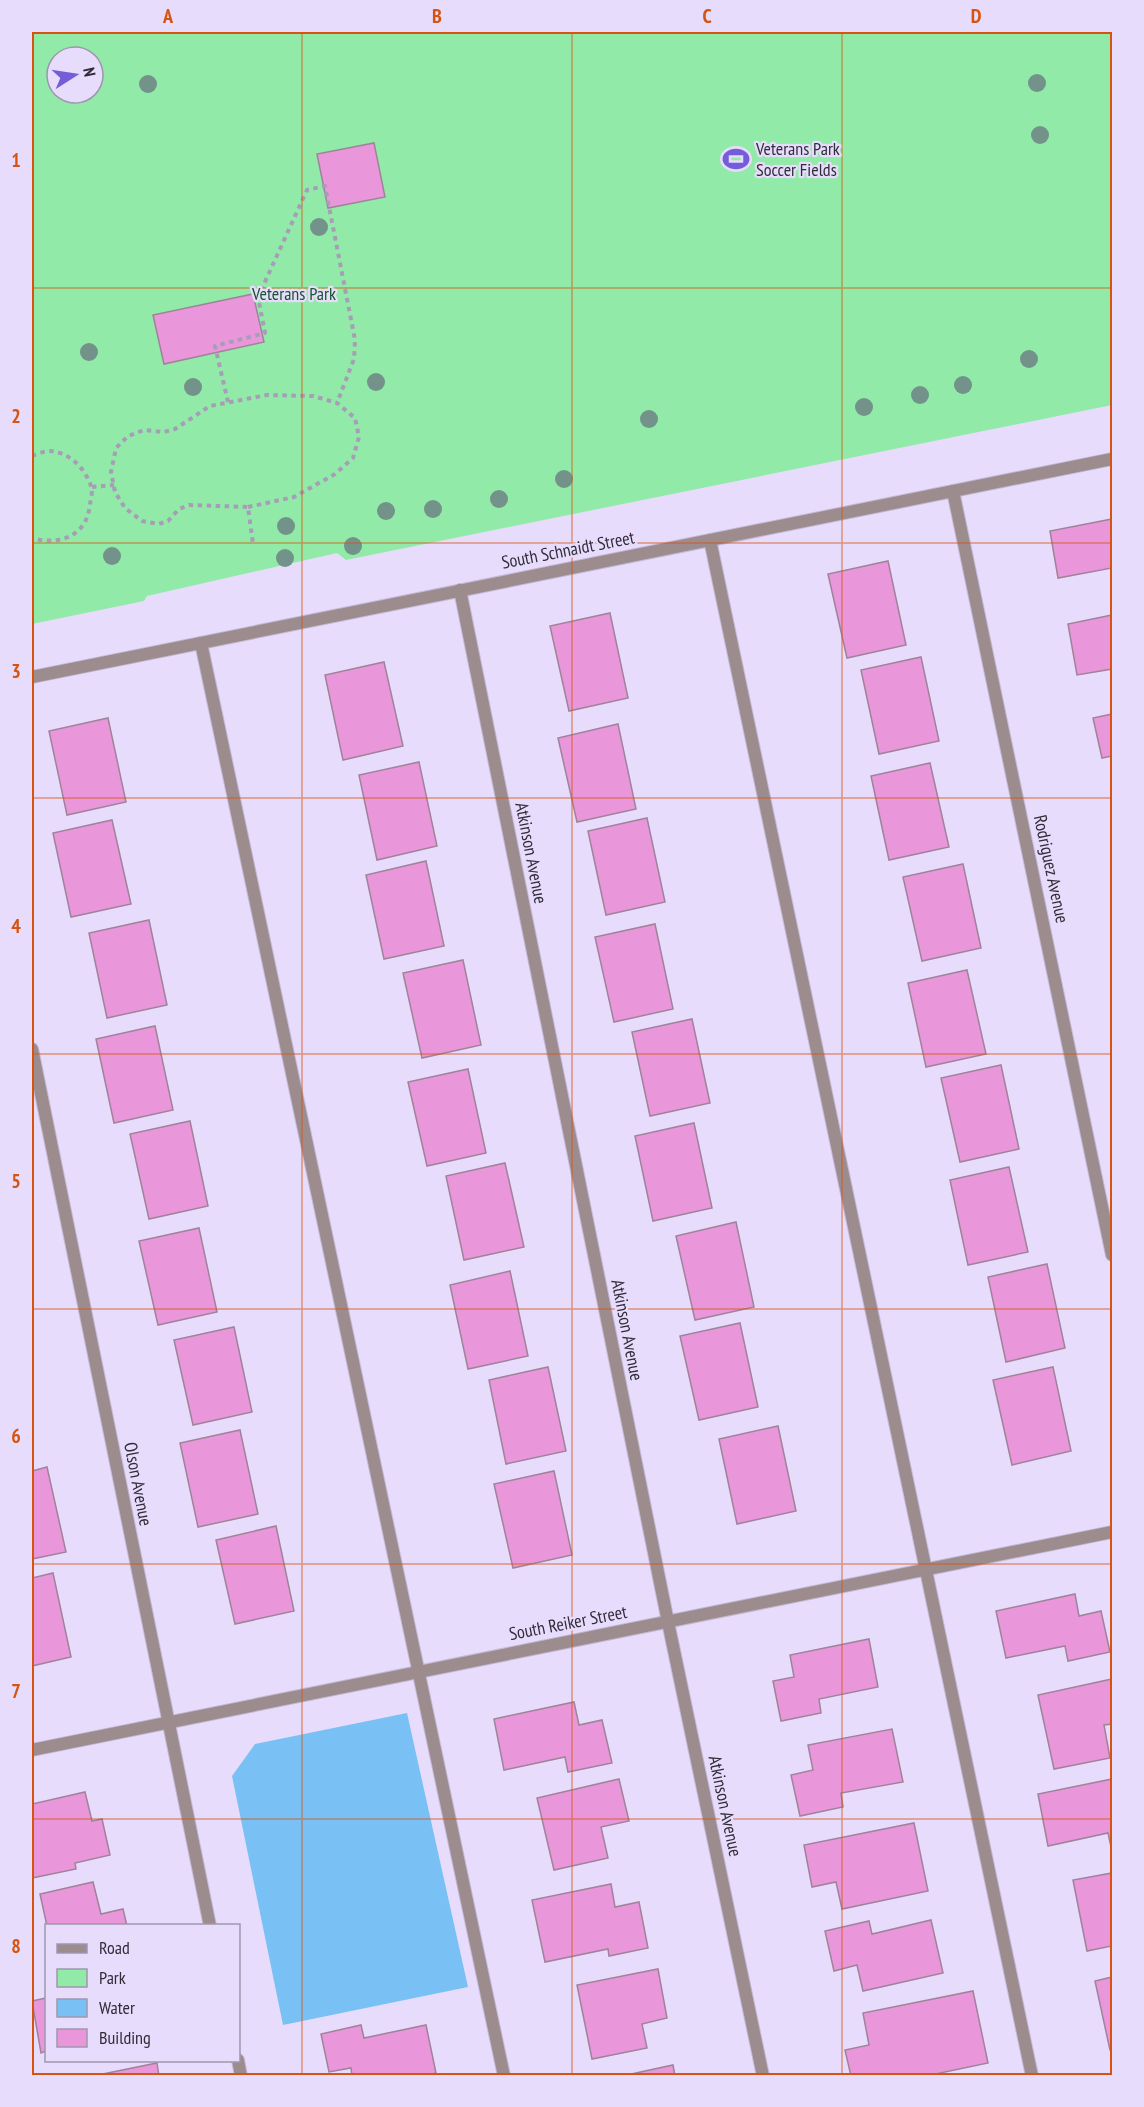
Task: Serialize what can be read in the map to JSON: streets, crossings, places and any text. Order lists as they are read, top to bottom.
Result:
{
  "streets": {
    "street": [
      "South Schnaidt Street",
      "Atkinson Avenue",
      "Rodriguez Avenue",
      "Olson Avenue",
      "South Reiker Street"
    ]
  },
  "crossings": [
    ["South Schnaidt Street", "Atkinson Avenue"],
    ["South Schnaidt Street", "Rodriguez Avenue"],
    ["Atkinson Avenue", "South Reiker Street"],
    ["Olson Avenue", "South Reiker Street"]
  ],
  "parks": ["Veterans Park"],
  "places": {
    "sports": ["Veterans Park Soccer Fields"]
  },
  "legend": [
    "Road",
    "Park",
    "Water",
    "Building"
  ],
  "north": "right",
  "grid": {
    "columns": [
      "A",
      "B",
      "C",
      "D"
    ],
    "rows": [
      "1",
      "2",
      "3",
      "4",
      "5",
      "6",
      "7",
      "8"
    ]
  }
}
